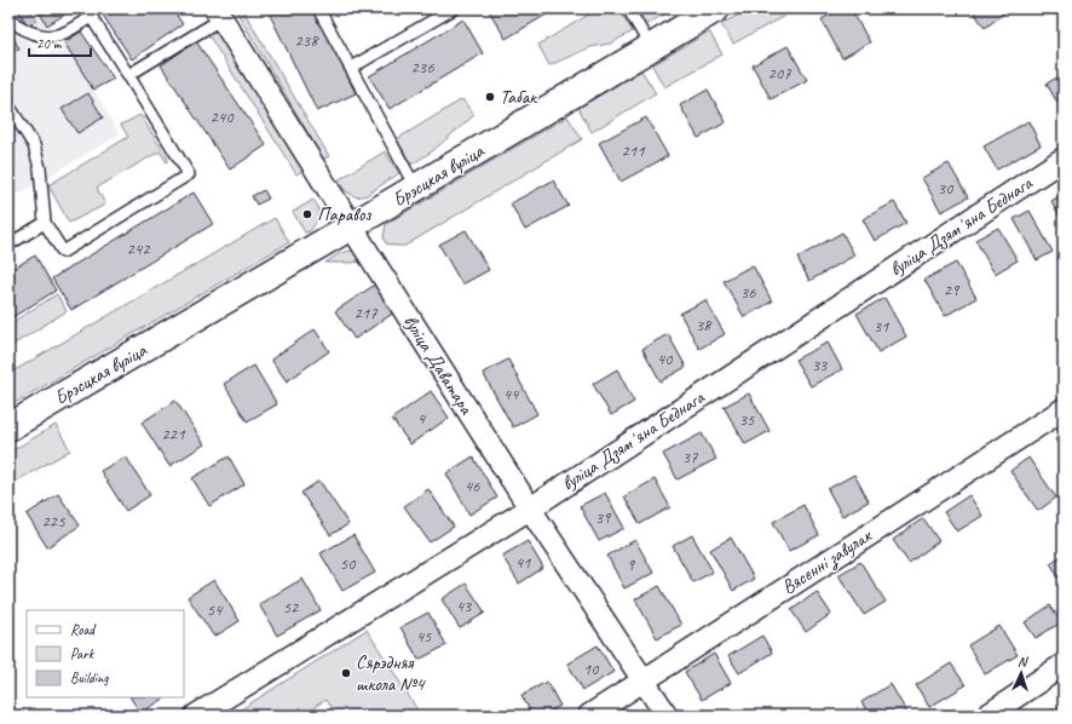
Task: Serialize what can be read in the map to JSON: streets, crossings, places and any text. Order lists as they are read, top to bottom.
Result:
{
  "streets": {
    "main road": ["Брэсцкая вуліца"],
    "street": ["вуліца Дзямʼяна Беднага", "вуліца Даватара", "Вясенні завулак"]
  },
  "crossings": [
    ["Брэсцкая вуліца", "вуліца Даватара"],
    ["вуліца Дзямʼяна Беднага", "вуліца Даватара"],
    ["вуліца Даватара", "Вясенні завулак"]
  ],
  "places": ["Табак", "Паравоз", "Сярэдняя школа №4"],
  "house_numbers": [
    "238",
    "236",
    "207",
    "240",
    "211",
    "30",
    "242",
    "29",
    "36",
    "217",
    "38",
    "31",
    "40",
    "33",
    "44",
    "4",
    "35",
    "221",
    "37",
    "46",
    "39",
    "225",
    "41",
    "50",
    "9",
    "43",
    "52",
    "54",
    "45",
    "10"
  ],
  "legend": ["Road", "Park", "Building"],
  "scale_bar": "20 m",
  "north": "top"
}
